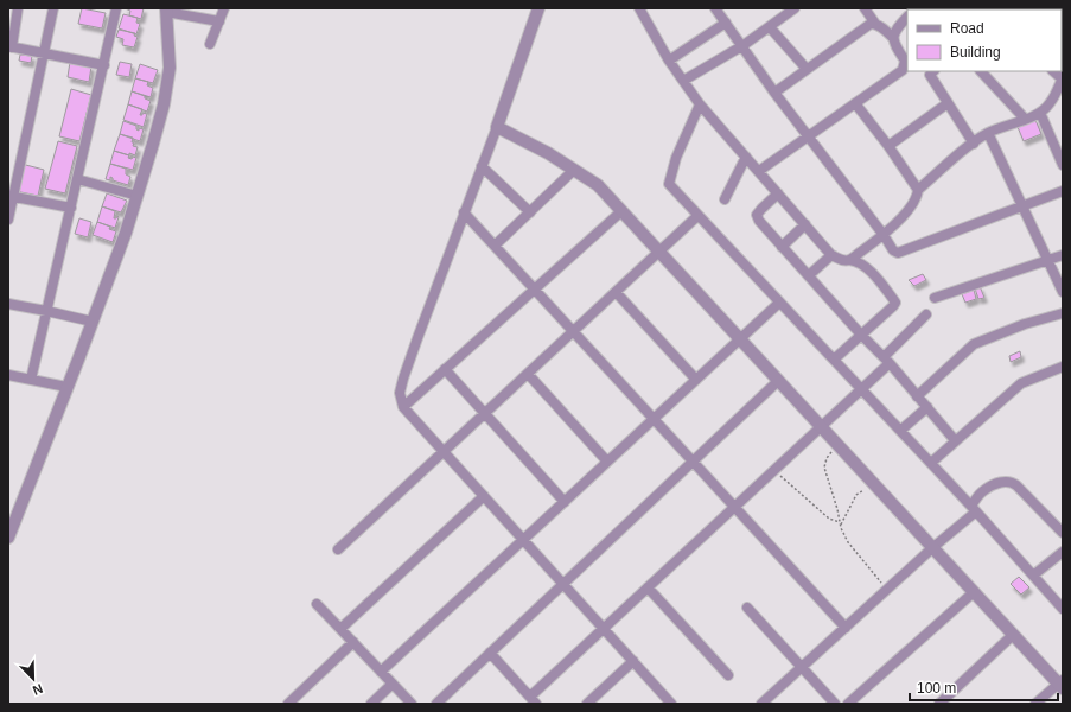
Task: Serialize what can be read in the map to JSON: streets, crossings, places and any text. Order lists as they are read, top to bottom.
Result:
{
  "legend": ["Road", "Building"],
  "scale_bar": "100 m",
  "north": "bottom right"
}
